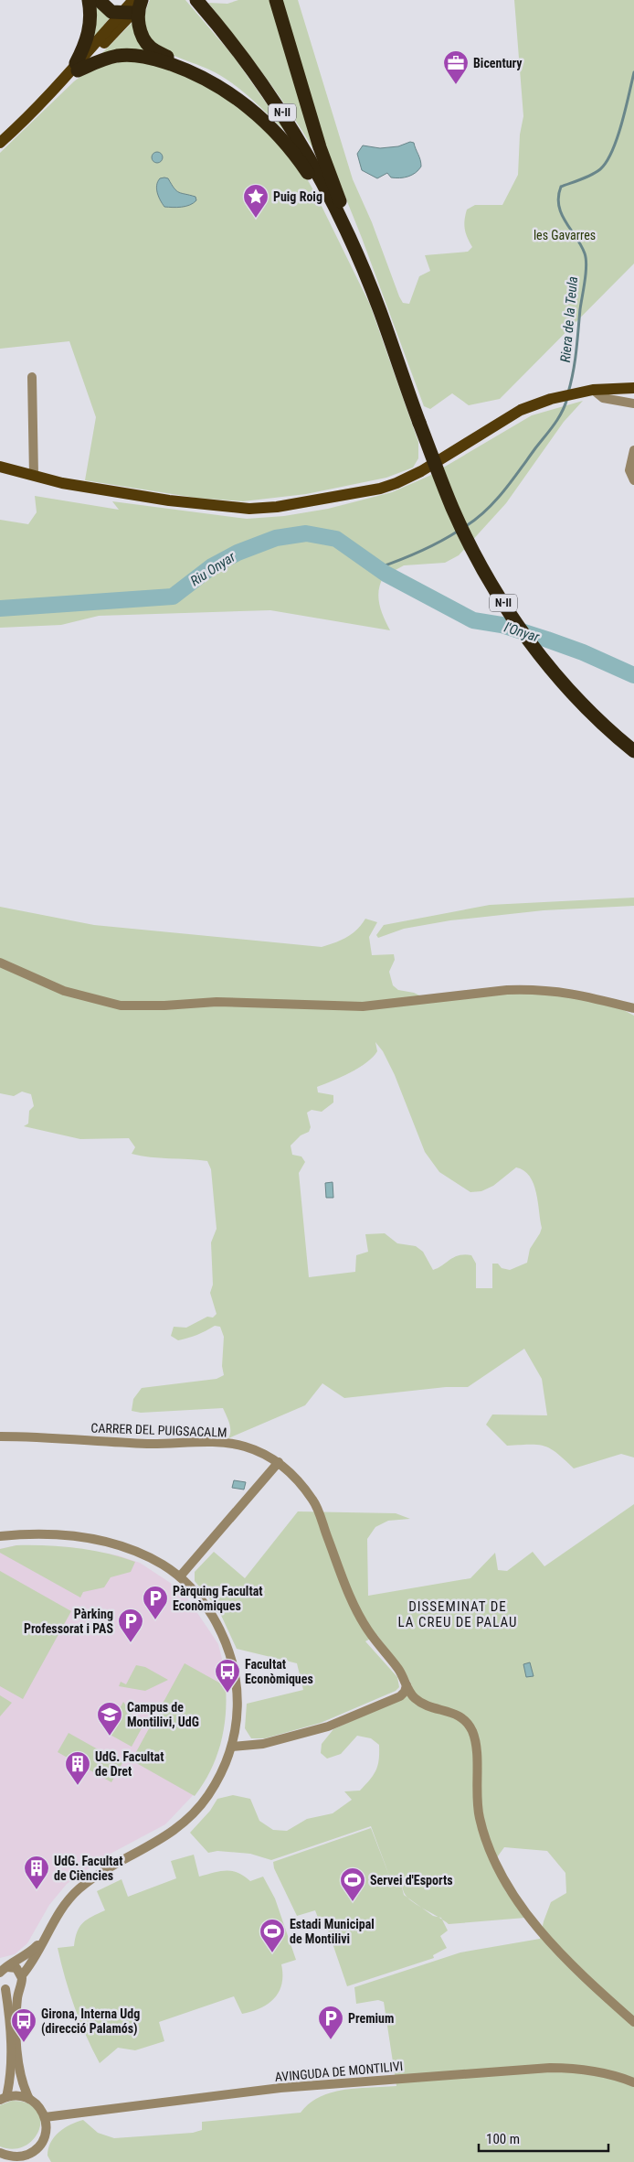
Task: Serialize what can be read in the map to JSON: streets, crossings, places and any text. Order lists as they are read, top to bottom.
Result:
{
  "streets": {
    "highway": ["N-II"],
    "street": ["CARRER DEL PUIGSACALM", "AVINGUDA DE MONTILIVI"]
  },
  "districts": ["DISSEMINAT DE LA CREU DE PALAU"],
  "water": ["Riera de la Teula", "Riu Onyar", "l'Onyar"],
  "parks": ["les Gavarres"],
  "places": {
    "office": ["Bicentury"],
    "place": ["Puig Roig"],
    "parking": ["Pàrquing Facultat Econòmiques", "Pàrking Professorat i PAS", "Premium"],
    "bus stop": ["Facultat Econòmiques", "Girona, Interna Udg (direcció Palamós)"],
    "school or university": ["Campus de Montilivi, UdG"],
    "building": ["UdG. Facultat de Dret", "UdG. Facultat de Ciències"],
    "sports": ["Servei d'Esports", "Estadi Municipal de Montilivi"]
  },
  "scale_bar": "100 m"
}
